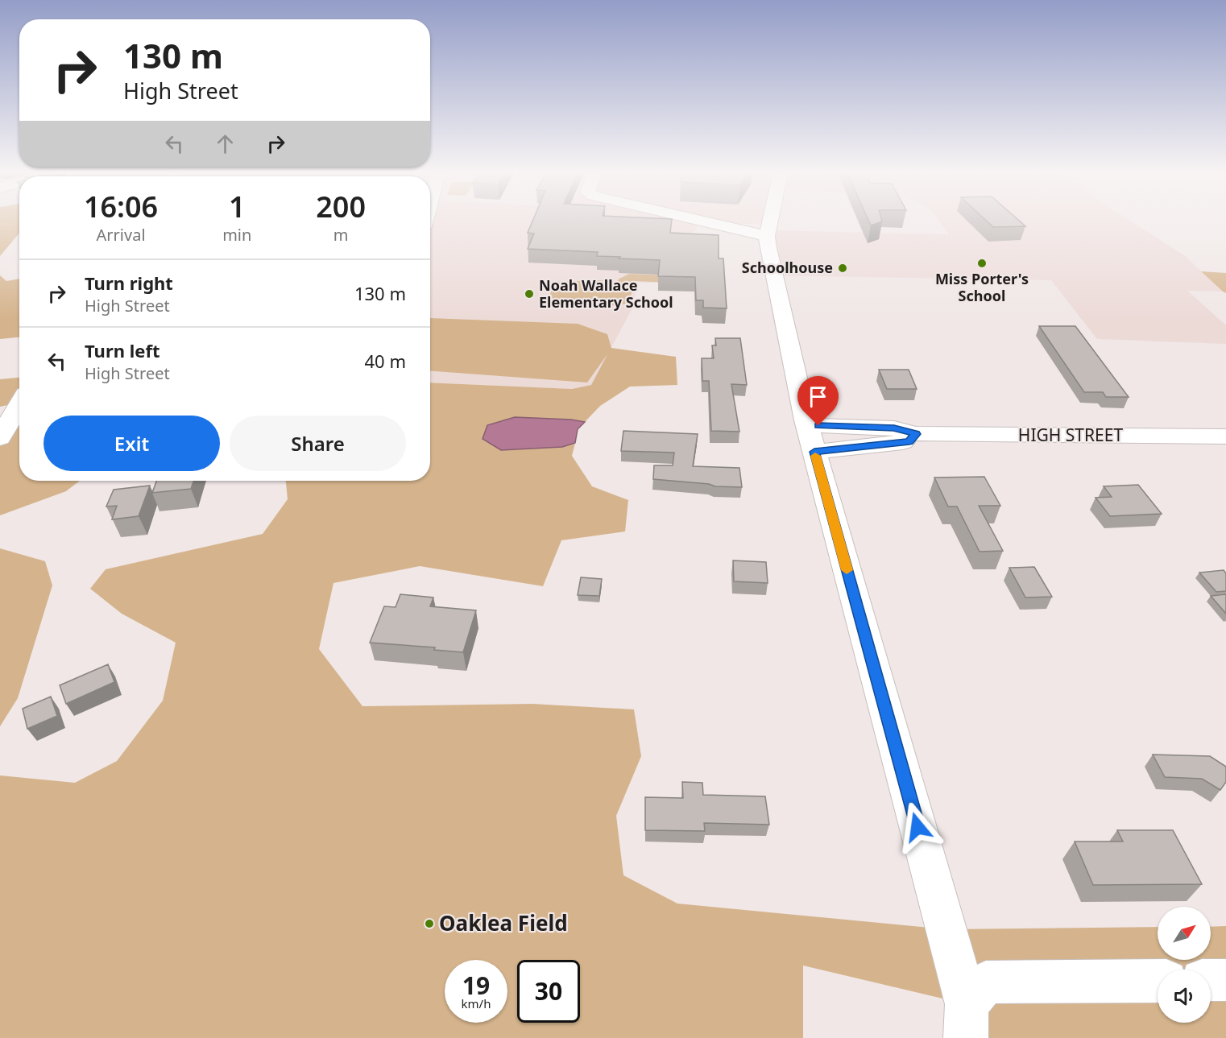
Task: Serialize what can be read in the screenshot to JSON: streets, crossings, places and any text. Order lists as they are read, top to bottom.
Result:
{
  "streets": {
    "street": ["HIGH STREET"]
  },
  "places": [
    "Miss Porter's School",
    "Schoolhouse",
    "Noah Wallace Elementary School",
    "Oaklea Field"
  ],
  "north": "top right",
  "page": {
    "turn": ["130 m", "High Street"],
    "eta": [
      "16:06",
      "Arrival",
      "1",
      "min",
      "200",
      "m"
    ],
    "list": [
      {
        "name": "Turn right",
        "note": "High Street",
        "value": "130 m"
      },
      {
        "name": "Turn left",
        "note": "High Street",
        "value": "40 m"
      }
    ],
    "buttons": ["Exit", "Share"],
    "speed": "19 km/h",
    "limit": "30"
  }
}
